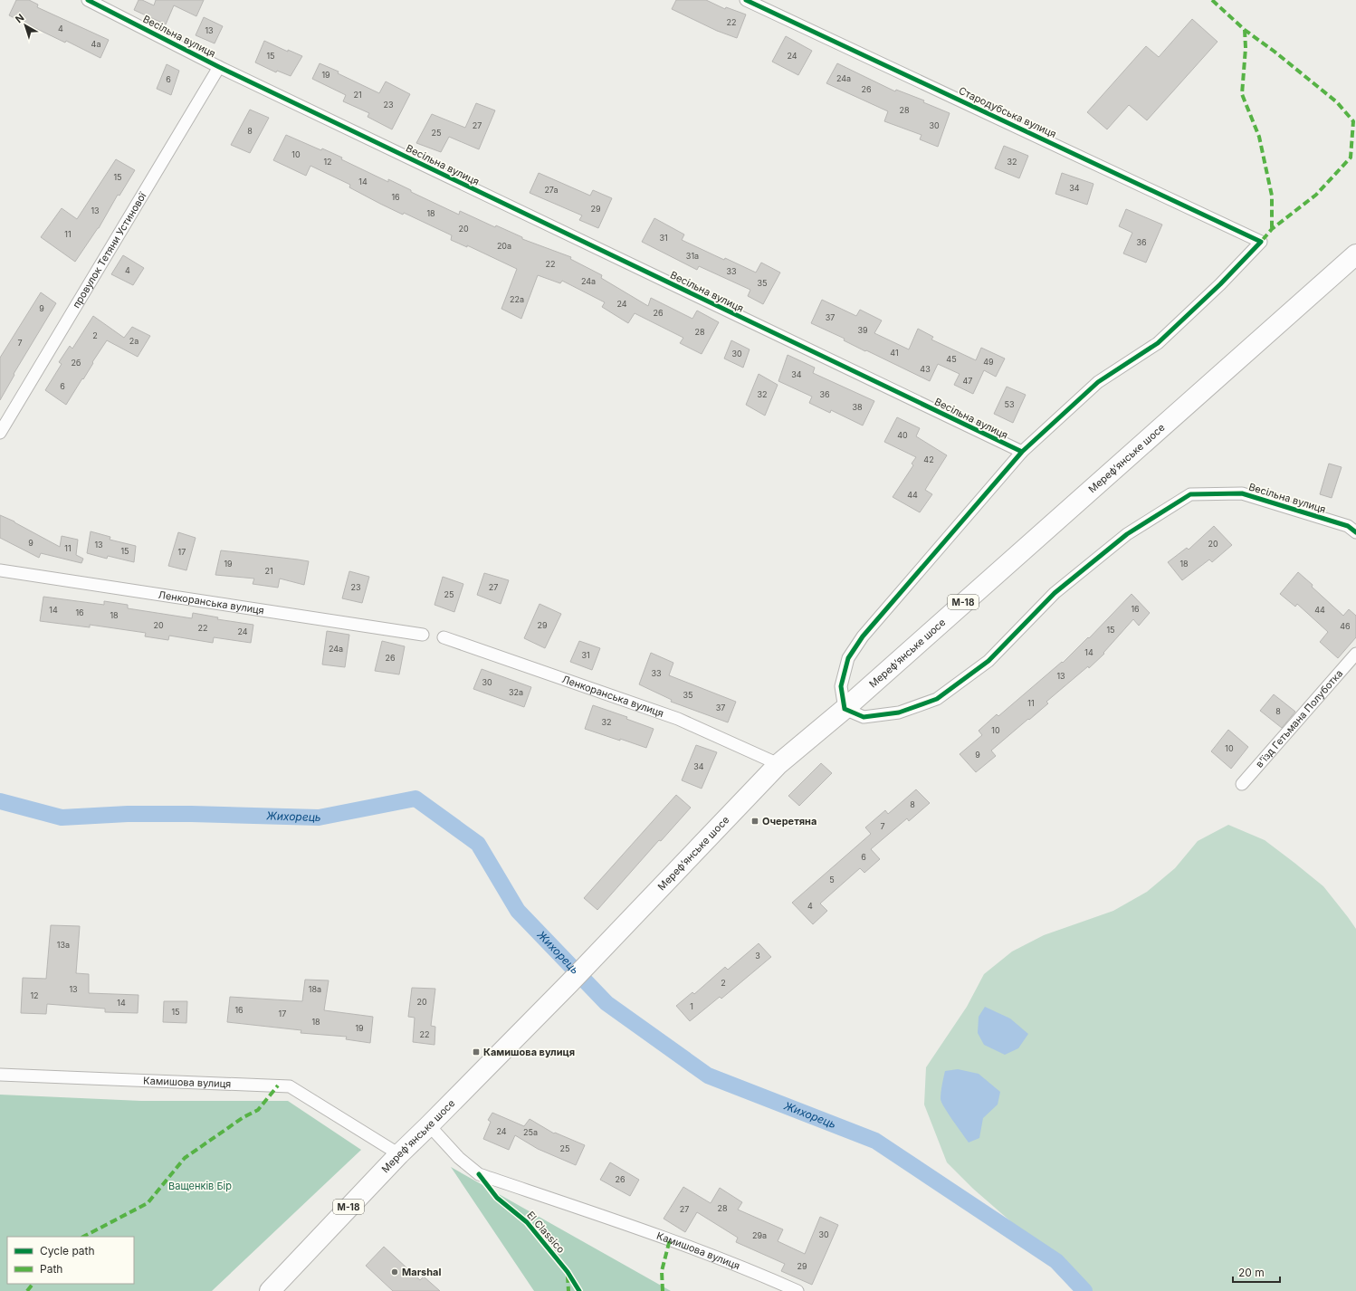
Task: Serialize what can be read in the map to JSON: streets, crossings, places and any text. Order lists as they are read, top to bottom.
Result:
{
  "streets": {
    "highway": ["Мереф’янське шосе", "М-18", "Мереф'янське шосе"],
    "street": [
      "Весільна вулиця",
      "Стародубська вулиця",
      "провулок Тетяни Устинової",
      "Ленкоранська вулиця",
      "в'їзд Гетьмана Полуботка",
      "Камишова вулиця"
    ],
    "cycle path": ["El Classico"]
  },
  "crossings": [
    ["Весільна вулиця", "Стародубська вулиця"],
    ["Весільна вулиця", "провулок Тетяни Устинової"],
    ["Весільна вулиця", "Мереф’янське шосе"],
    ["Мереф’янське шосе", "Ленкоранська вулиця"],
    ["Мереф’янське шосе", "Мереф'янське шосе"],
    ["Камишова вулиця", "Мереф'янське шосе"]
  ],
  "water": ["Жихорець"],
  "parks": ["Ващенків Бір"],
  "places": {
    "transit": ["Очеретяна", "Камишова вулиця"],
    "other": ["Marshal"]
  },
  "house_numbers": [
    "22",
    "4",
    "13",
    "4а",
    "15",
    "24",
    "19",
    "24а",
    "6",
    "26",
    "21",
    "23",
    "28",
    "27",
    "30",
    "8",
    "25",
    "10",
    "12",
    "32",
    "15",
    "14",
    "34",
    "27а",
    "16",
    "29",
    "13",
    "18",
    "20",
    "11",
    "31",
    "36",
    "20а",
    "31а",
    "22",
    "4",
    "33",
    "24а",
    "35",
    "22а",
    "24",
    "9",
    "26",
    "37",
    "39",
    "28",
    "2",
    "2а",
    "7",
    "41",
    "30",
    "45",
    "49",
    "2б",
    "43",
    "34",
    "47",
    "6",
    "32",
    "36",
    "53",
    "38",
    "40",
    "42",
    "44",
    "9",
    "20",
    "13",
    "11",
    "15",
    "17",
    "19",
    "18",
    "21",
    "23",
    "27",
    "25",
    "16",
    "14",
    "44",
    "16",
    "18",
    "20",
    "29",
    "46",
    "22",
    "15",
    "24",
    "24а",
    "14",
    "31",
    "26",
    "33",
    "13",
    "30",
    "32а",
    "35",
    "11",
    "37",
    "8",
    "32",
    "10",
    "10",
    "9",
    "34",
    "8",
    "7",
    "6",
    "5",
    "4",
    "13а",
    "3",
    "2",
    "13",
    "18а",
    "12",
    "20",
    "14",
    "1",
    "16",
    "15",
    "17",
    "18",
    "19",
    "22",
    "24",
    "25а",
    "25",
    "26",
    "28",
    "27",
    "30",
    "29а",
    "29"
  ],
  "legend": ["Cycle path", "Path"],
  "scale_bar": "20 m",
  "north": "top left"
}
